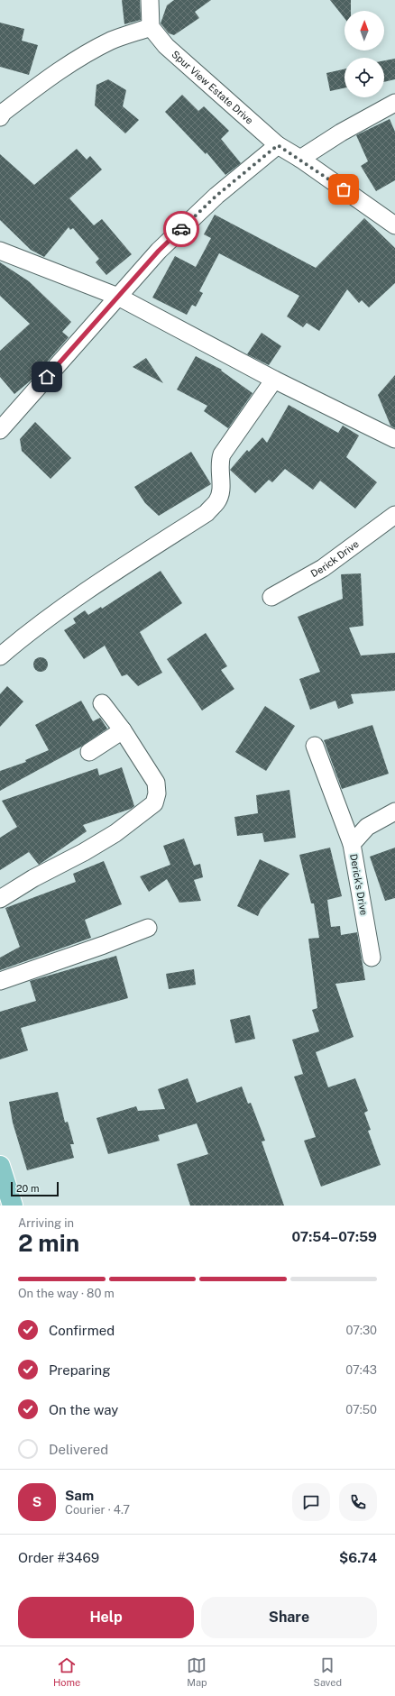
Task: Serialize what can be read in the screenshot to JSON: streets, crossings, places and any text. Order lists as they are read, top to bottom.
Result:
{
  "streets": {
    "street": ["Spur View Estate Drive", "Derick Drive", "Derick's Drive"]
  },
  "scale_bar": "20 m",
  "north": "top",
  "page": {
    "scale": "20 m",
    "heading": ["2 min", "Arriving in", "07:54–07:59"],
    "panel": [
      "Sam",
      "Courier · 4.7",
      "Order #3469",
      "$6.74"
    ],
    "bar": "On the way · 80 m",
    "list": [
      ["Confirmed", "07:30"],
      ["Preparing", "07:43"],
      ["On the way", "07:50"],
      "Delivered"
    ],
    "round": "S",
    "buttons": ["Help", "Share"],
    "tabs": ["Home", "Map", "Saved"]
  }
}
